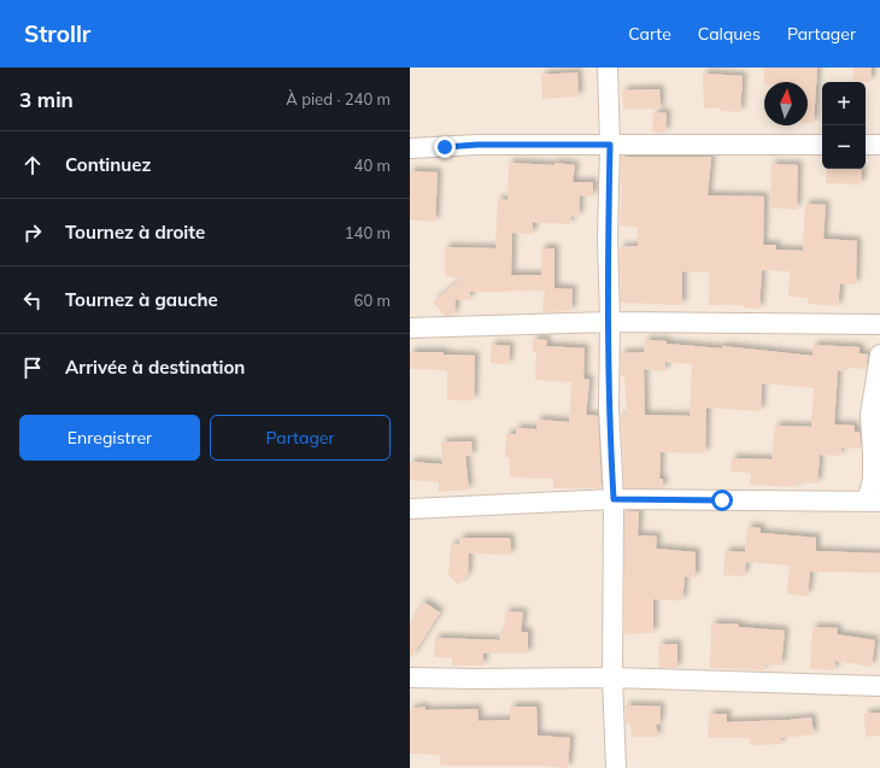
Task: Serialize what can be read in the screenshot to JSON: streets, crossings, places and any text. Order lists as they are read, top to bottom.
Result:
{
  "north": "top",
  "page": {
    "header": "Strollr",
    "nav": ["Carte", "Calques", "Partager"],
    "heading": ["3 min", "À pied · 240 m"],
    "map_buttons": ["+", "−"],
    "list": [
      ["Continuez", "40 m"],
      ["Tournez à droite", "140 m"],
      ["Tournez à gauche", "60 m"],
      "Arrivée à destination"
    ],
    "buttons": ["Enregistrer", "Partager"]
  }
}
